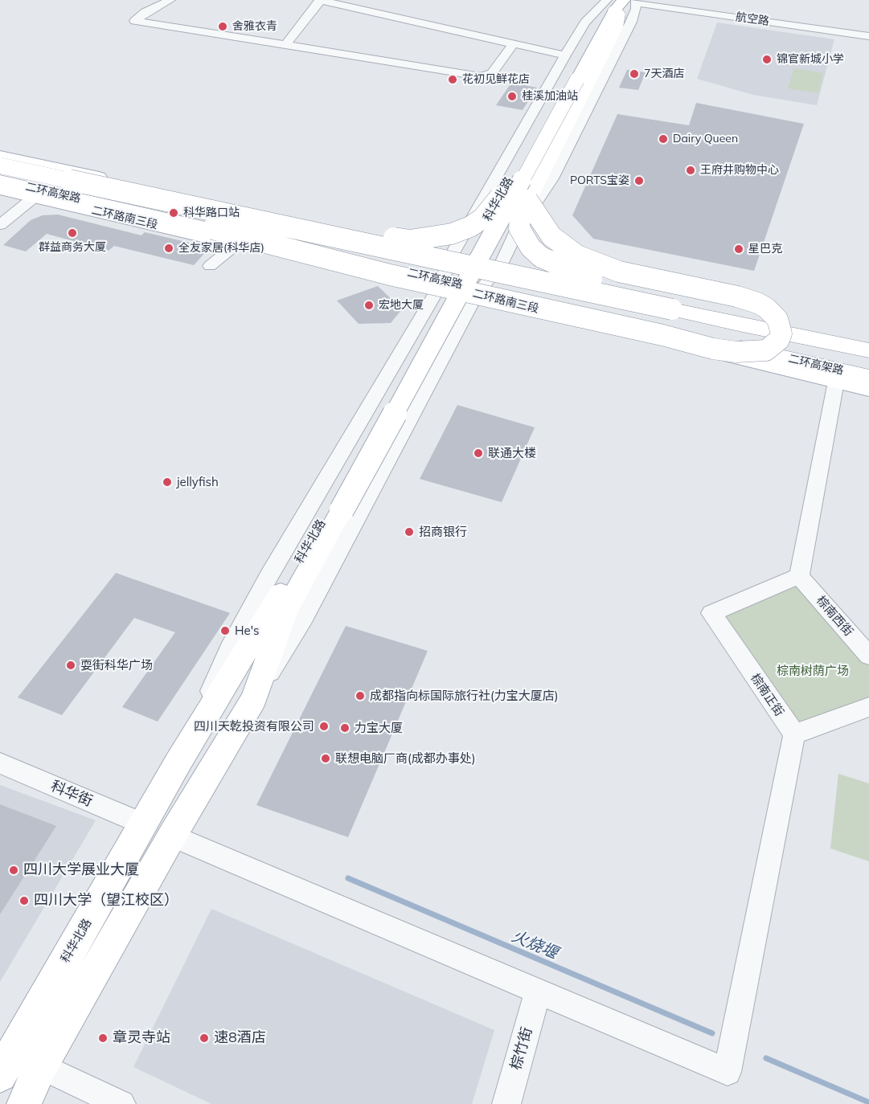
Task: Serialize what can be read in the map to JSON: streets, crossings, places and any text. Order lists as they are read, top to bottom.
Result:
{
  "streets": {
    "highway": ["二环高架路"],
    "main road": ["科华北路", "二环路南三段"],
    "street": [
      "航空路",
      "棕南西街",
      "棕南正街",
      "科华街",
      "棕竹街"
    ]
  },
  "crossings": [
    ["航空路", "科华北路"],
    ["科华北路", "科华街"],
    ["棕南西街", "棕南正街"]
  ],
  "water": ["火烧堰"],
  "parks": ["棕南树荫广场"],
  "places": [
    "舍雅衣青",
    "锦官新城小学",
    "7天酒店",
    "花初见鲜花店",
    "桂溪加油站",
    "Dairy Queen",
    "王府井购物中心",
    "PORTS宝姿",
    "科华路口站",
    "群益商务大厦",
    "全友家居(科华店)",
    "星巴克",
    "宏地大厦",
    "联通大楼",
    "jellyfish",
    "招商银行",
    "He's",
    "耍街科华广场",
    "成都指向标国际旅行社(力宝大厦店)",
    "四川天乾投资有限公司",
    "力宝大厦",
    "联想电脑厂商(成都办事处)",
    "四川大学展业大厦",
    "四川大学（望江校区）",
    "章灵寺站",
    "速8酒店"
  ]
}
